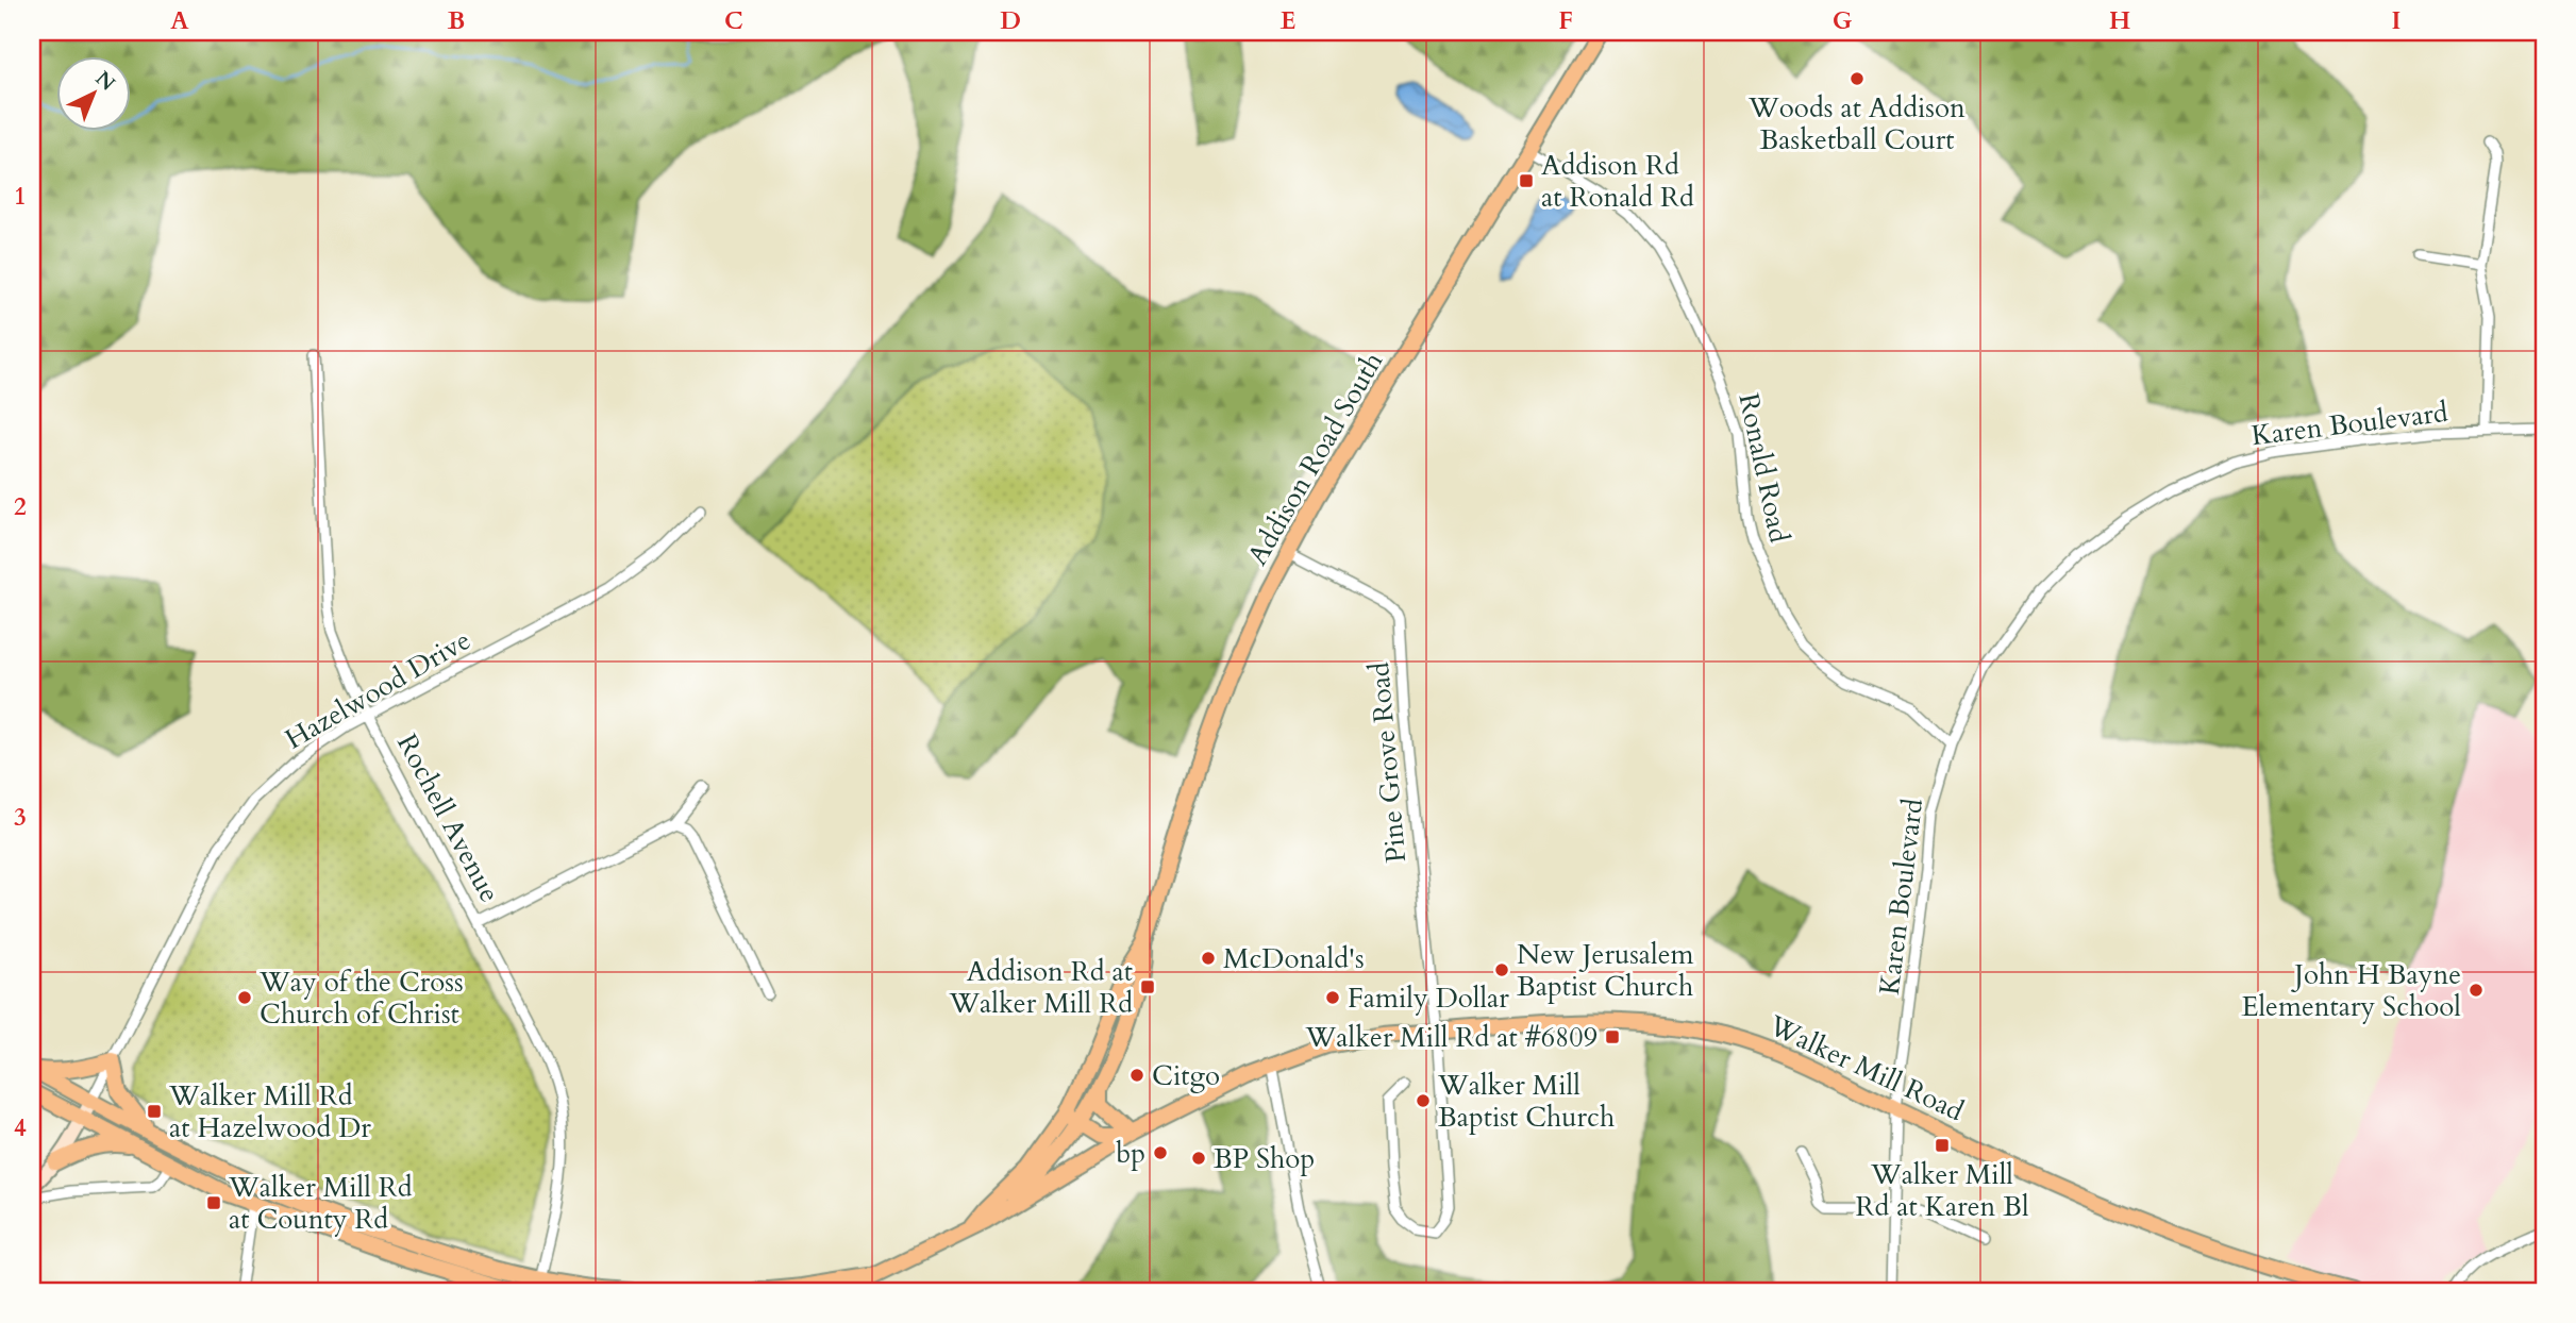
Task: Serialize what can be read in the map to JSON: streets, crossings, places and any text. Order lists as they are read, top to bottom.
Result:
{
  "streets": {
    "main road": ["Addison Road South", "Walker Mill Road"],
    "street": [
      "Karen Boulevard",
      "Ronald Road",
      "Hazelwood Drive",
      "Pine Grove Road",
      "Rochell Avenue"
    ]
  },
  "crossings": [
    ["Karen Boulevard", "Ronald Road"],
    ["Karen Boulevard", "Walker Mill Road"],
    ["Addison Road South", "Ronald Road"],
    ["Addison Road South", "Pine Grove Road"],
    ["Addison Road South", "Walker Mill Road"],
    ["Hazelwood Drive", "Rochell Avenue"],
    ["Pine Grove Road", "Walker Mill Road"]
  ],
  "places": {
    "other": [
      "Woods at Addison Basketball Court",
      "McDonald's",
      "New Jerusalem Baptist Church",
      "John H Bayne Elementary School",
      "Way of the Cross Church of Christ",
      "Family Dollar",
      "Citgo",
      "Walker Mill Baptist Church",
      "bp",
      "BP Shop"
    ],
    "transit": [
      "Addison Rd at Ronald Rd",
      "Addison Rd at Walker Mill Rd",
      "Walker Mill Rd at #6809",
      "Walker Mill Rd at Hazelwood Dr",
      "Walker Mill Rd at Karen Bl",
      "Walker Mill Rd at County Rd"
    ]
  },
  "north": "top right",
  "grid": {
    "columns": [
      "A",
      "B",
      "C",
      "D",
      "E",
      "F",
      "G",
      "H",
      "I"
    ],
    "rows": [
      "1",
      "2",
      "3",
      "4"
    ]
  }
}
